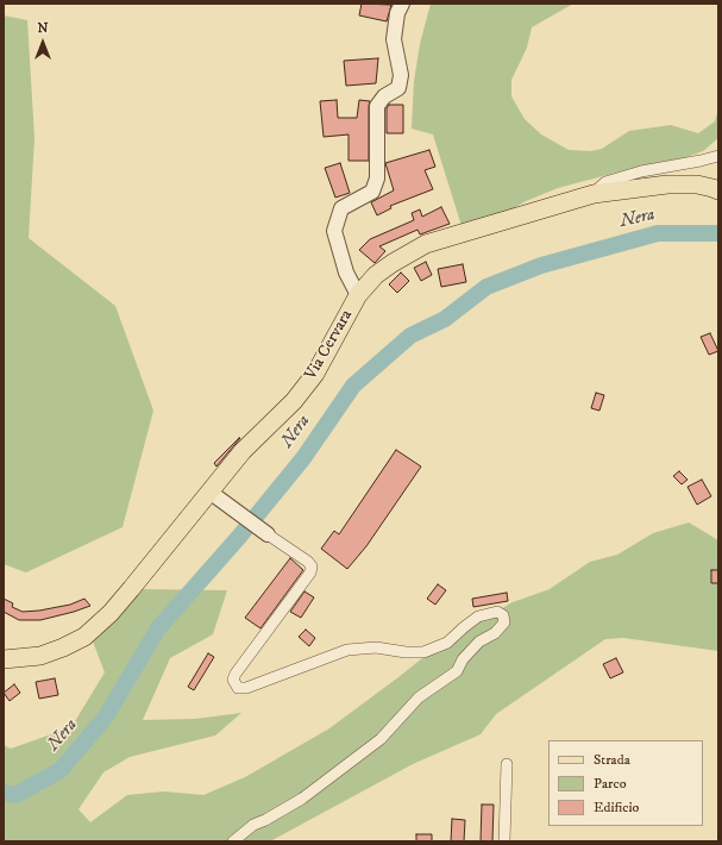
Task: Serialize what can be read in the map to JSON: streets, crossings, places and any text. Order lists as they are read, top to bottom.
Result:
{
  "streets": {
    "main road": ["Via Cervara"]
  },
  "water": ["Nera"],
  "legend": ["Strada", "Parco", "Edificio"],
  "north": "top"
}
